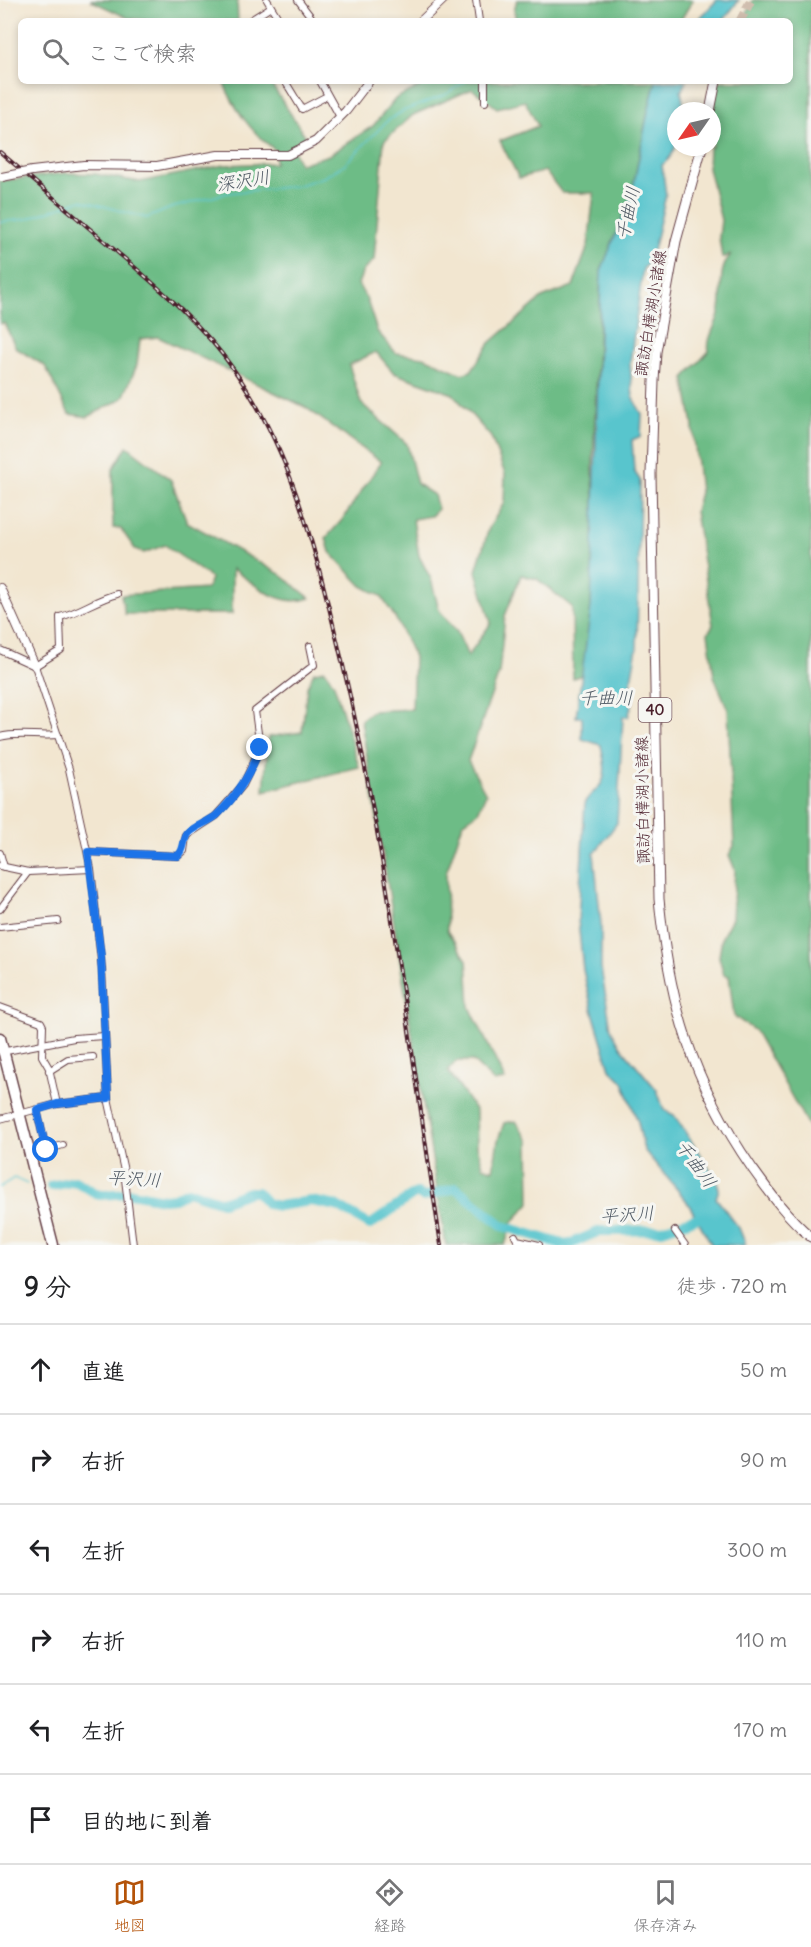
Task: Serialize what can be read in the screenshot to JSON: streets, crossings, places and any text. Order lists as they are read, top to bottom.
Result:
{
  "streets": {
    "main road": ["諏訪白樺湖小諸線", "40"]
  },
  "water": ["深沢川", "千曲川", "平沢川"],
  "north": "bottom left",
  "page": {
    "search": "ここで検索",
    "heading": ["9 分", "徒歩 · 720 m"],
    "list": [
      ["直進", "50 m"],
      ["右折", "90 m"],
      ["左折", "300 m"],
      ["右折", "110 m"],
      ["左折", "170 m"],
      "目的地に到着"
    ],
    "nav": ["地図", "経路", "保存済み"]
  }
}
